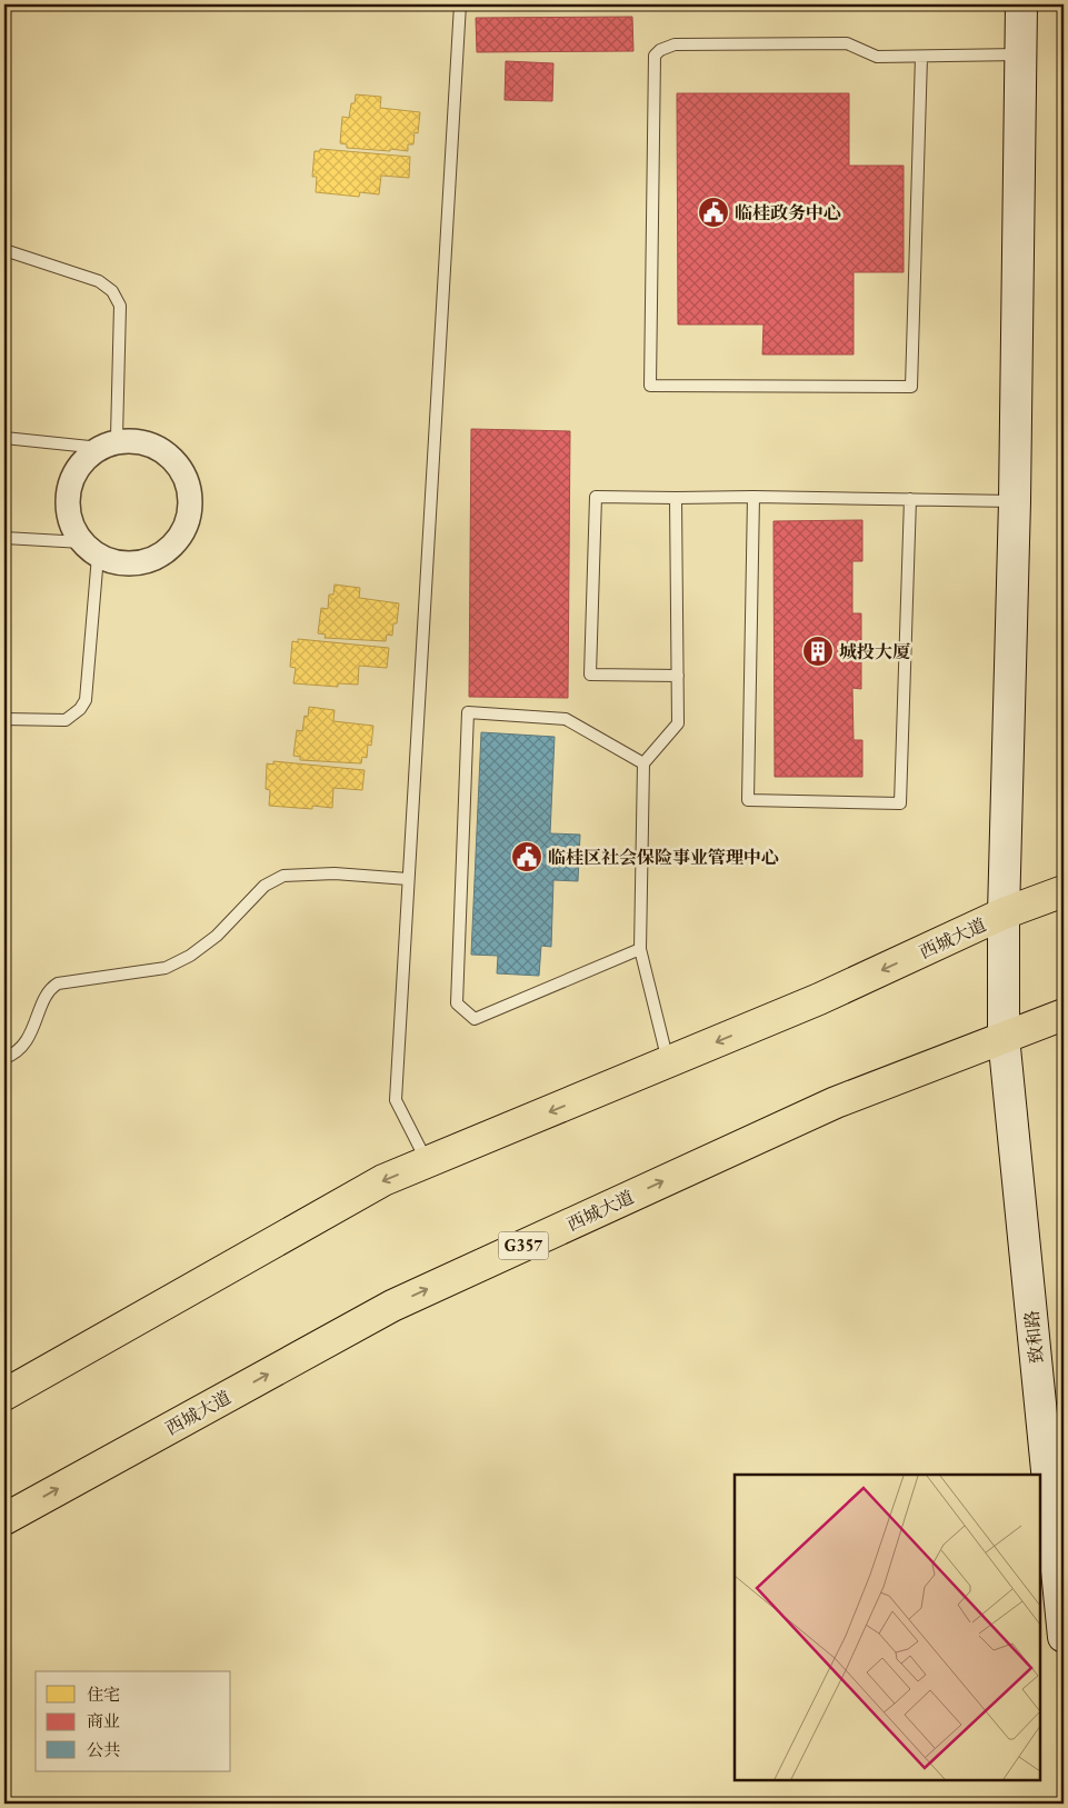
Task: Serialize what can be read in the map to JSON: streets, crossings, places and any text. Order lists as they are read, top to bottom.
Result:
{
  "streets": {
    "highway": ["西城大道", "G357"],
    "main road": ["致和路"]
  },
  "crossings": [
    ["西城大道", "致和路"]
  ],
  "places": {
    "public building": ["临桂政务中心", "临桂区社会保险事业管理中心"],
    "building": ["城投大厦"]
  },
  "legend": ["住宅", "商业", "公共"]
}
